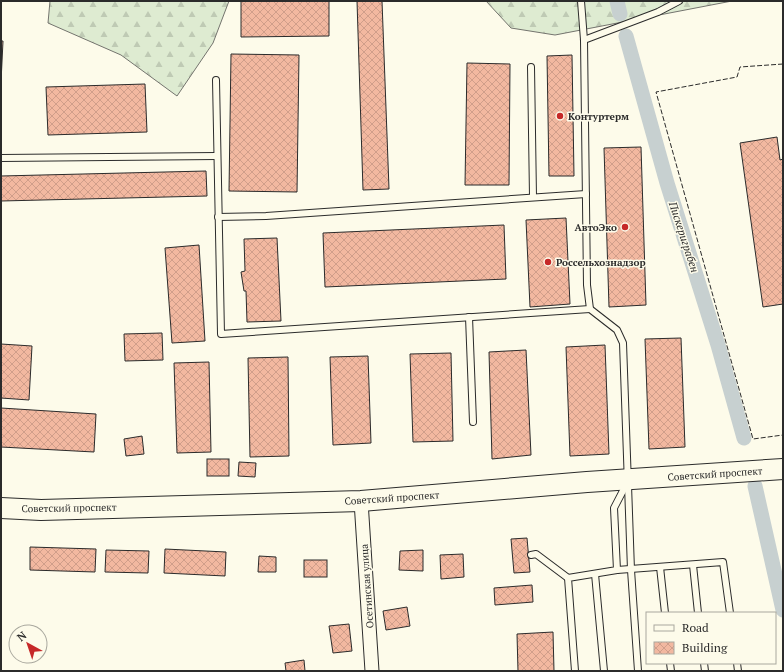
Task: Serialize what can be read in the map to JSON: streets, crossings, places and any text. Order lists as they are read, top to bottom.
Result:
{
  "streets": {
    "main road": ["Советский проспект"],
    "street": ["Осетинская улица"]
  },
  "crossings": [
    ["Советский проспект", "Осетинская улица"]
  ],
  "water": ["Пискериграбен"],
  "places": ["Контуртерм", "АвтоЭко", "Россельхознадзор"],
  "legend": ["Road", "Building"],
  "north": "top left"
}
